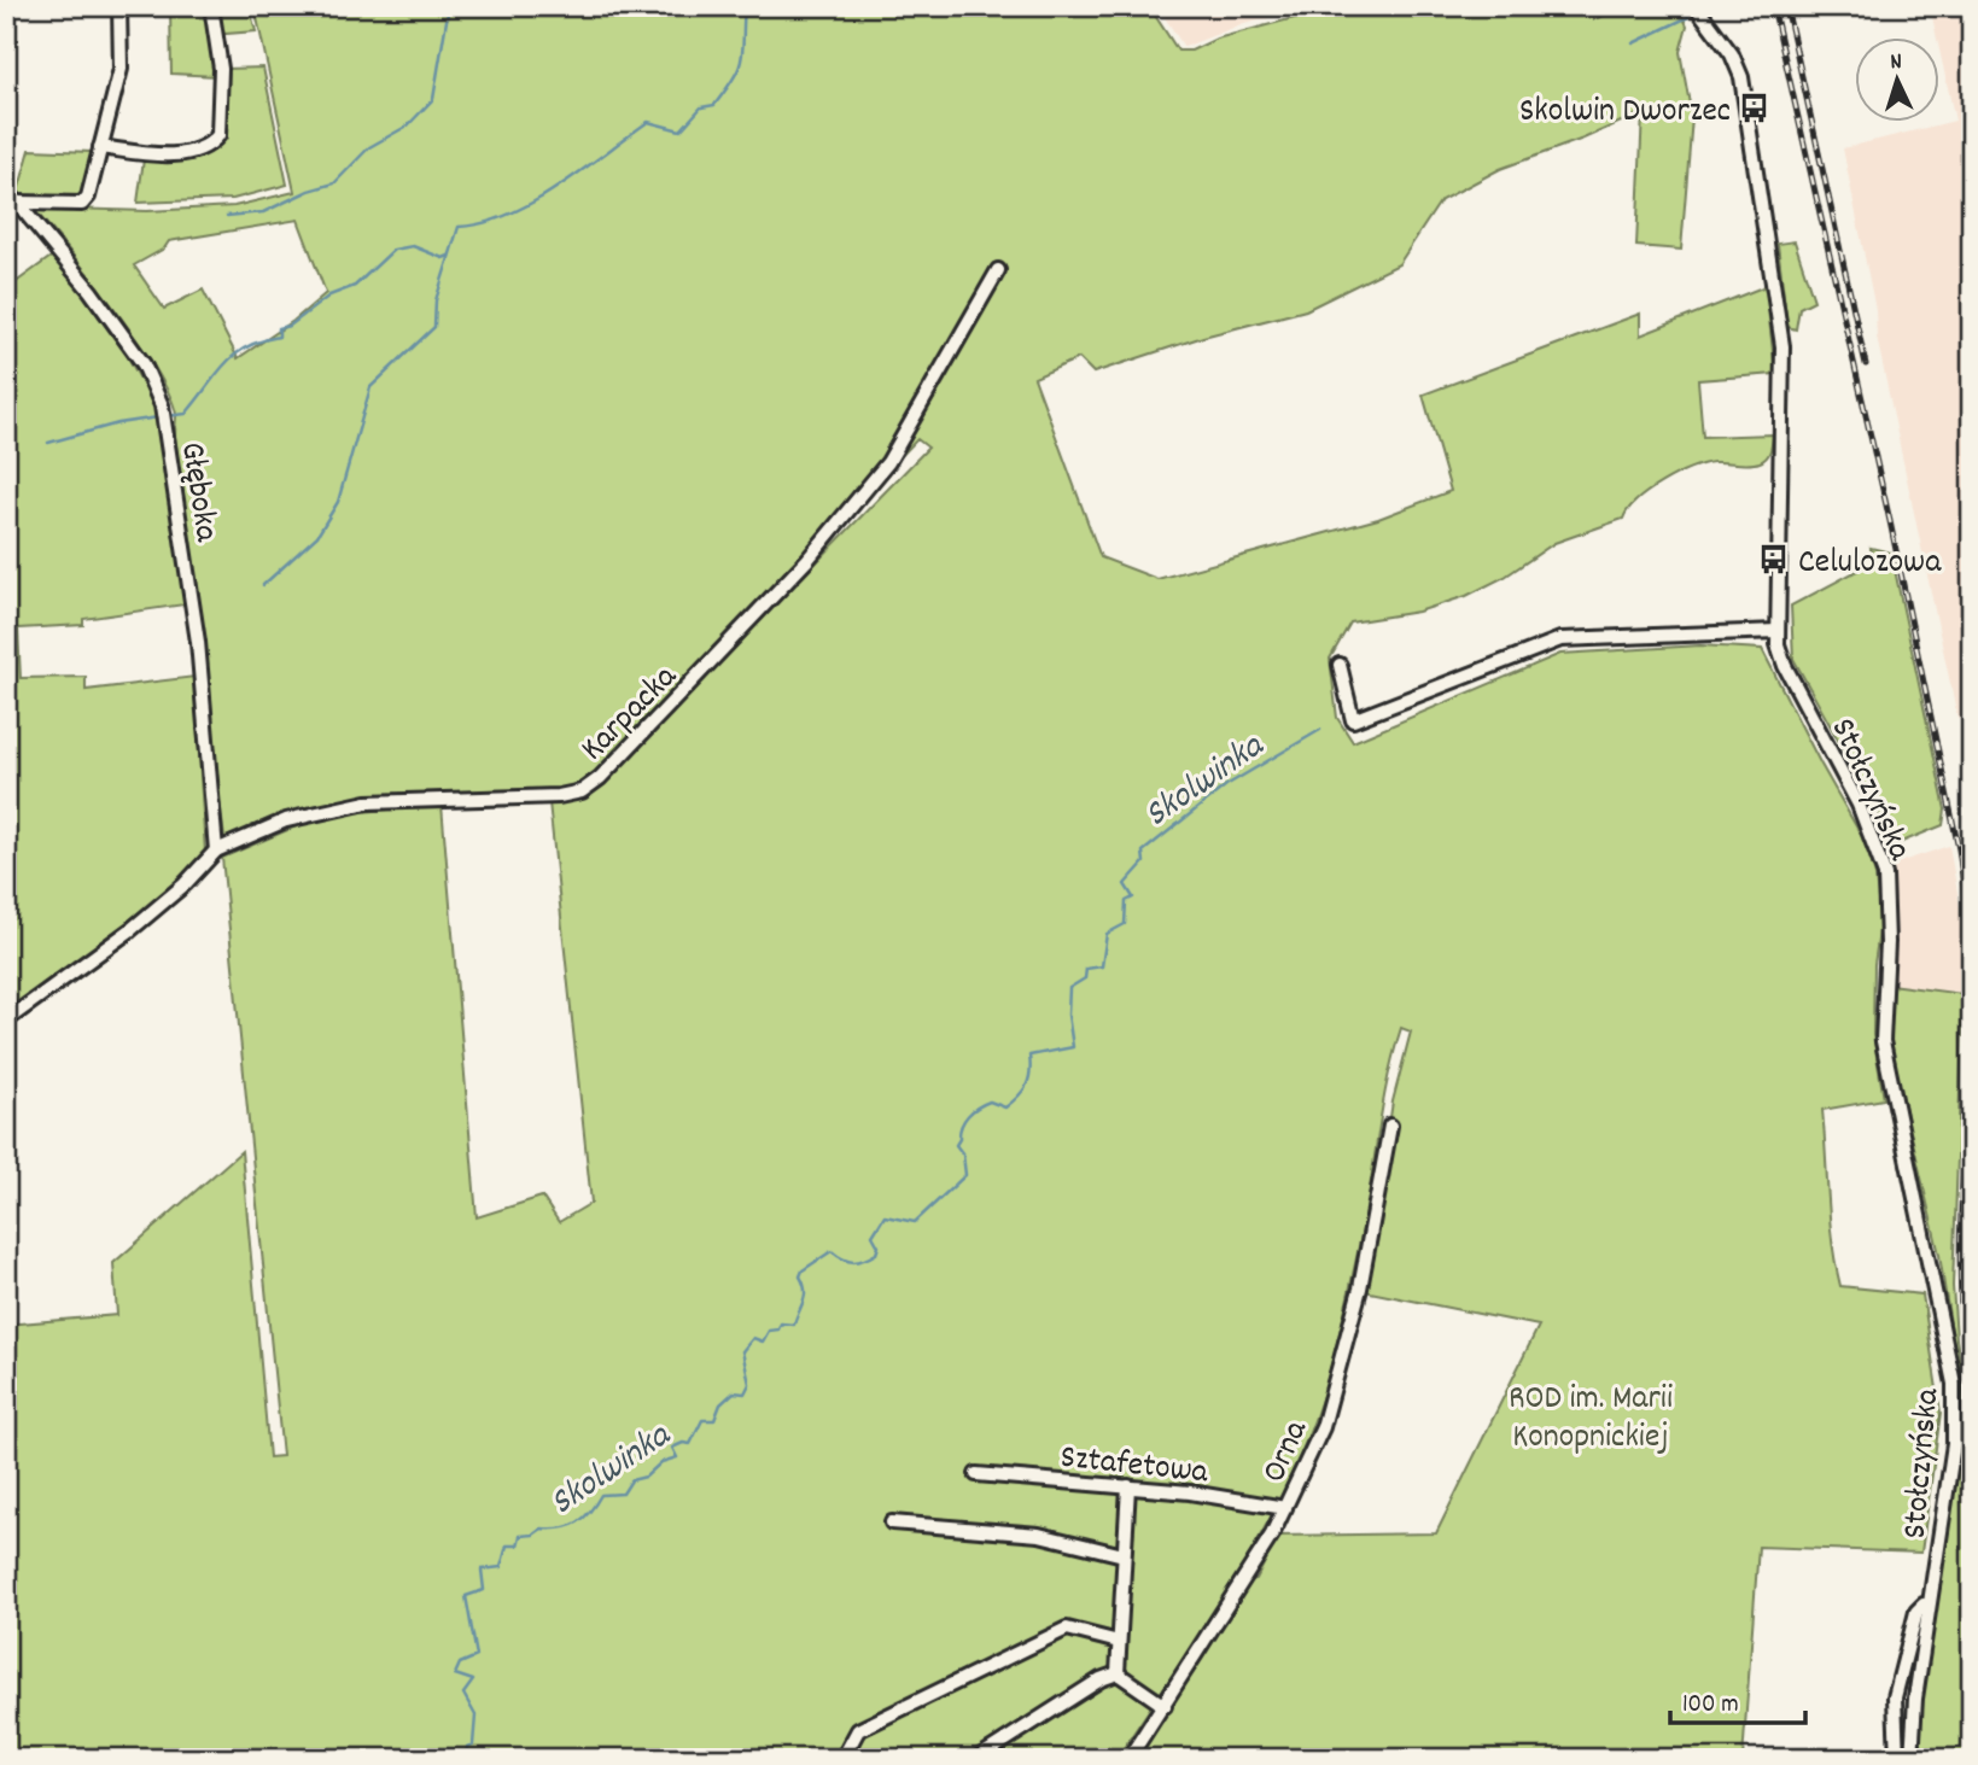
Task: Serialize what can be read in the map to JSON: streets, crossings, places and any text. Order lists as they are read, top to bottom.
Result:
{
  "streets": {
    "street": [
      "Głęboka",
      "Karpacka",
      "Stołczyńska",
      "Orna",
      "Sztafetowa"
    ]
  },
  "crossings": [
    ["Głęboka", "Karpacka"],
    ["Orna", "Sztafetowa"]
  ],
  "water": ["Skolwinka"],
  "parks": ["ROD im. Marii Konopnickiej"],
  "places": {
    "bus stop": ["Skolwin Dworzec", "Celulozowa"]
  },
  "scale_bar": "100 m",
  "north": "top"
}
